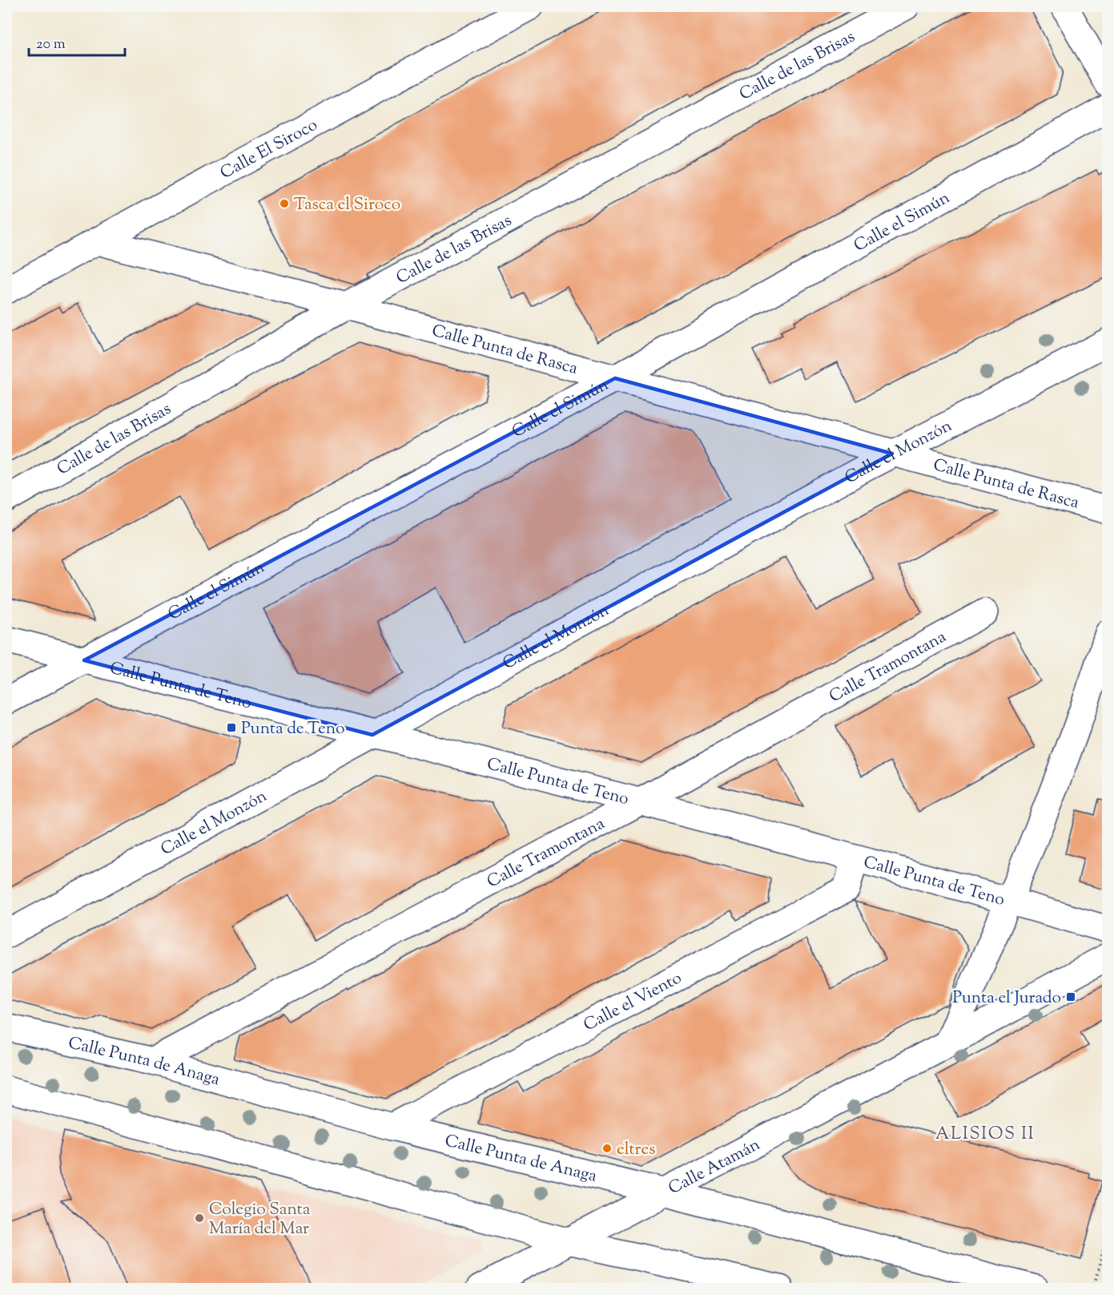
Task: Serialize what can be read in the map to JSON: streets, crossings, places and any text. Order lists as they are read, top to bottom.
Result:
{
  "streets": {
    "street": [
      "Calle de las Brisas",
      "Calle El Siroco",
      "Calle el Simún",
      "Calle Punta de Rasca",
      "Calle el Monzón",
      "Calle Tramontana",
      "Calle Punta de Teno",
      "Calle el Viento",
      "Calle Punta de Anaga",
      "Calle Atamán"
    ]
  },
  "crossings": [
    ["Calle de las Brisas", "Calle Punta de Rasca"],
    ["Calle El Siroco", "Calle Punta de Rasca"],
    ["Calle el Simún", "Calle Punta de Rasca"],
    ["Calle el Simún", "Calle Punta de Teno"],
    ["Calle Punta de Rasca", "Calle el Monzón"],
    ["Calle el Monzón", "Calle Punta de Teno"],
    ["Calle Tramontana", "Calle Punta de Teno"],
    ["Calle Tramontana", "Calle Punta de Anaga"],
    ["Calle Punta de Teno", "Calle el Viento"],
    ["Calle el Viento", "Calle Punta de Anaga"],
    ["Calle Punta de Anaga", "Calle Atamán"]
  ],
  "districts": ["ALISIOS II"],
  "places": {
    "other": ["Tasca el Siroco", "eltres", "Colegio Santa María del Mar"],
    "transit": ["Punta de Teno", "Punta el Jurado"]
  },
  "scale_bar": "20 m"
}
